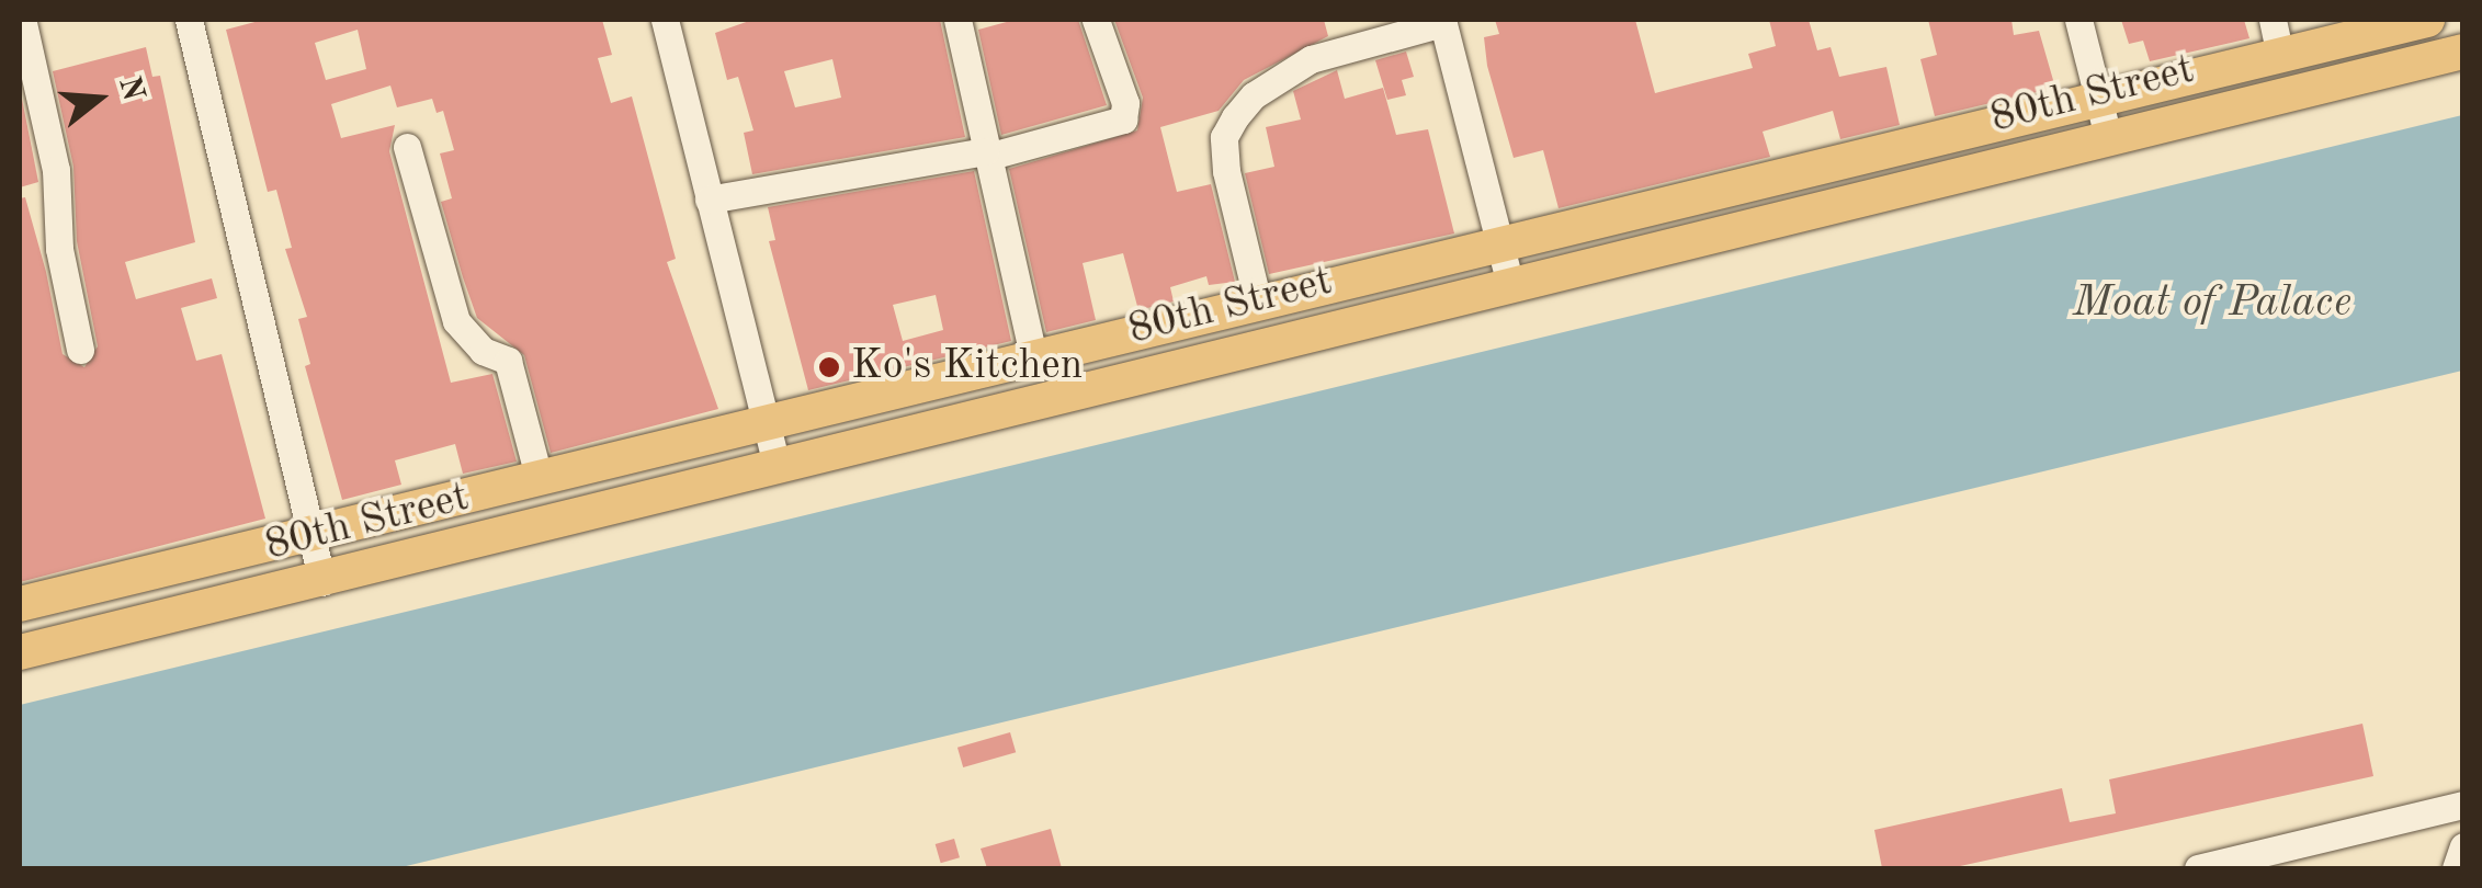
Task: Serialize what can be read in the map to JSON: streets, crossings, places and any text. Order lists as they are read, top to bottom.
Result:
{
  "streets": {
    "main road": ["80th Street"]
  },
  "water": ["Moat of Palace"],
  "places": ["Ko's Kitchen"],
  "north": "right"
}
